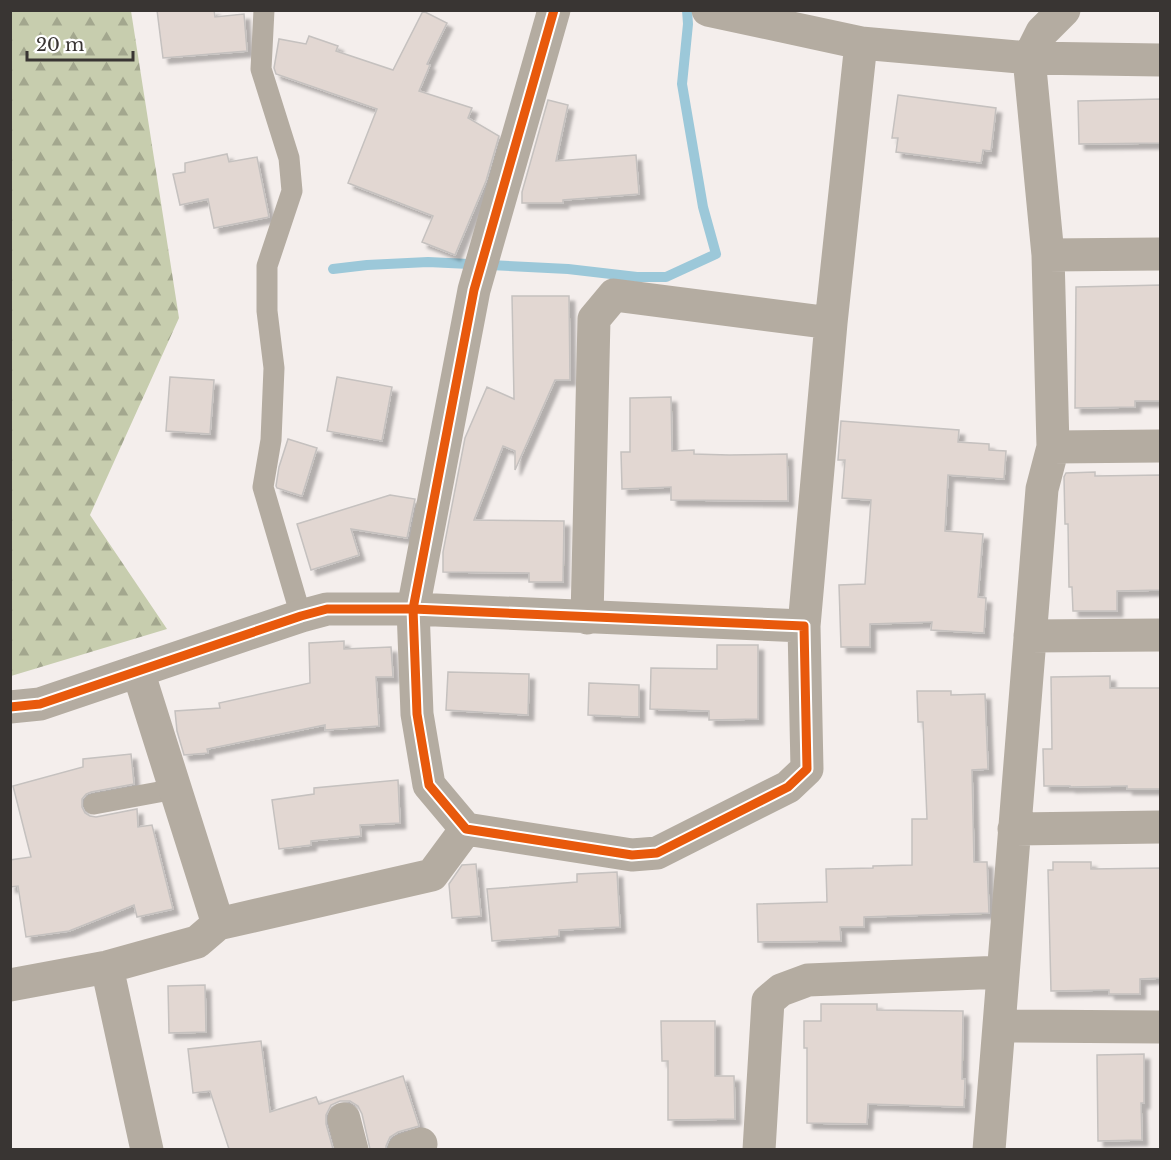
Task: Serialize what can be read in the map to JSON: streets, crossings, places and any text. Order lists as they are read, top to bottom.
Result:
{
  "scale_bar": "20 m"
}
